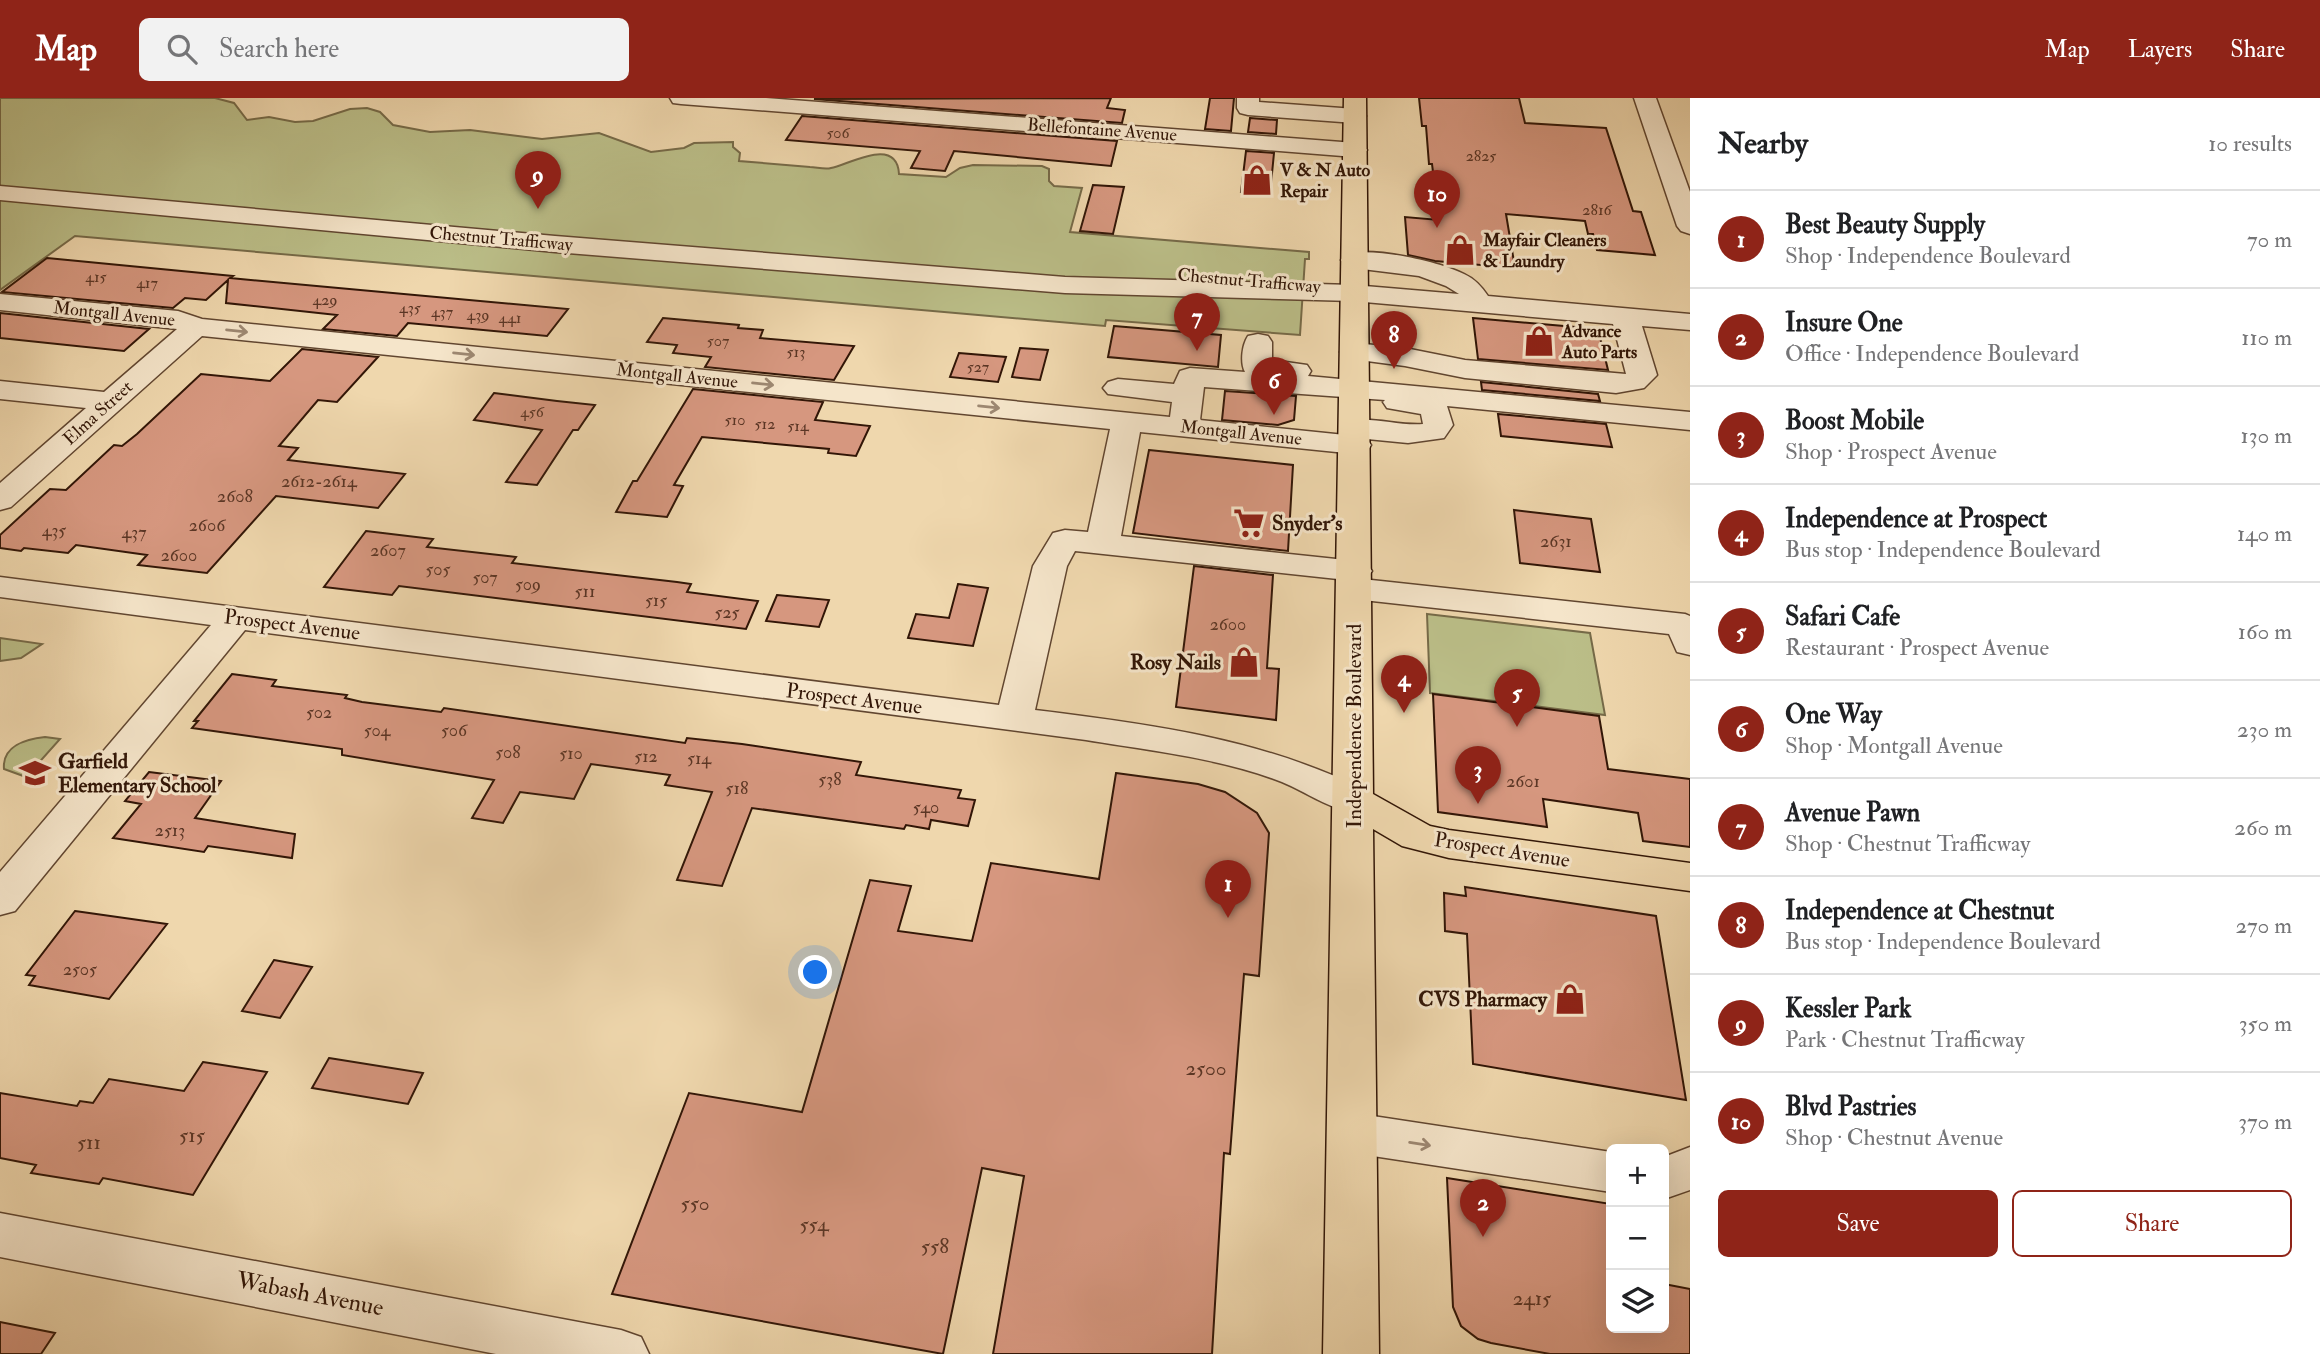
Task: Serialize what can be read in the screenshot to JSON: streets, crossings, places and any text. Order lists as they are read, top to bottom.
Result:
{
  "streets": {
    "main road": ["Prospect Avenue", "Independence Boulevard"],
    "street": [
      "Bellefontaine Avenue",
      "Chestnut Trafficway",
      "Montgall Avenue",
      "Elma Street",
      "Wabash Avenue"
    ]
  },
  "crossings": [
    ["Bellefontaine Avenue", "Independence Boulevard"],
    ["Chestnut Trafficway", "Montgall Avenue"],
    ["Chestnut Trafficway", "Independence Boulevard"],
    ["Montgall Avenue", "Elma Street"],
    ["Montgall Avenue", "Independence Boulevard"],
    ["Prospect Avenue", "Independence Boulevard"]
  ],
  "one_way": ["Montgall Avenue"],
  "places": {
    "shop": [
      "V & N Auto Repair",
      "Mayfair Cleaners & Laundry",
      "Advance Auto Parts",
      "Rosy Nails",
      "CVS Pharmacy"
    ],
    "supermarket": ["Snyder's"],
    "school or university": ["Garfield Elementary School"]
  },
  "house_numbers": [
    "506",
    "2825",
    "2816",
    "415",
    "417",
    "429",
    "435",
    "437",
    "439",
    "441",
    "507",
    "513",
    "527",
    "456",
    "510",
    "512",
    "514",
    "2612-2614",
    "2608",
    "2606",
    "435",
    "437",
    "2631",
    "2607",
    "2600",
    "505",
    "507",
    "509",
    "511",
    "515",
    "525",
    "2600",
    "502",
    "504",
    "506",
    "508",
    "510",
    "512",
    "514",
    "538",
    "2601",
    "518",
    "540",
    "2513",
    "2505",
    "2500",
    "515",
    "511",
    "550",
    "554",
    "558",
    "2415"
  ],
  "page": {
    "header": "Map",
    "search": "Search here",
    "nav": ["Map", "Layers", "Share"],
    "heading": ["Nearby", "10 results"],
    "pins": [
      "9",
      "10",
      "7",
      "8",
      "6",
      "4",
      "5",
      "3",
      "1",
      "2"
    ],
    "list": [
      {
        "mark": "1",
        "name": "Best Beauty Supply",
        "note": "Shop · Independence Boulevard",
        "value": "70 m"
      },
      {
        "mark": "2",
        "name": "Insure One",
        "note": "Office · Independence Boulevard",
        "value": "110 m"
      },
      {
        "mark": "3",
        "name": "Boost Mobile",
        "note": "Shop · Prospect Avenue",
        "value": "130 m"
      },
      {
        "mark": "4",
        "name": "Independence at Prospect",
        "note": "Bus stop · Independence Boulevard",
        "value": "140 m"
      },
      {
        "mark": "5",
        "name": "Safari Cafe",
        "note": "Restaurant · Prospect Avenue",
        "value": "160 m"
      },
      {
        "mark": "6",
        "name": "One Way",
        "note": "Shop · Montgall Avenue",
        "value": "230 m"
      },
      {
        "mark": "7",
        "name": "Avenue Pawn",
        "note": "Shop · Chestnut Trafficway",
        "value": "260 m"
      },
      {
        "mark": "8",
        "name": "Independence at Chestnut",
        "note": "Bus stop · Independence Boulevard",
        "value": "270 m"
      },
      {
        "mark": "9",
        "name": "Kessler Park",
        "note": "Park · Chestnut Trafficway",
        "value": "350 m"
      },
      {
        "mark": "10",
        "name": "Blvd Pastries",
        "note": "Shop · Chestnut Avenue",
        "value": "370 m"
      }
    ],
    "map_buttons": ["+", "−"],
    "buttons": ["Save", "Share"]
  }
}
